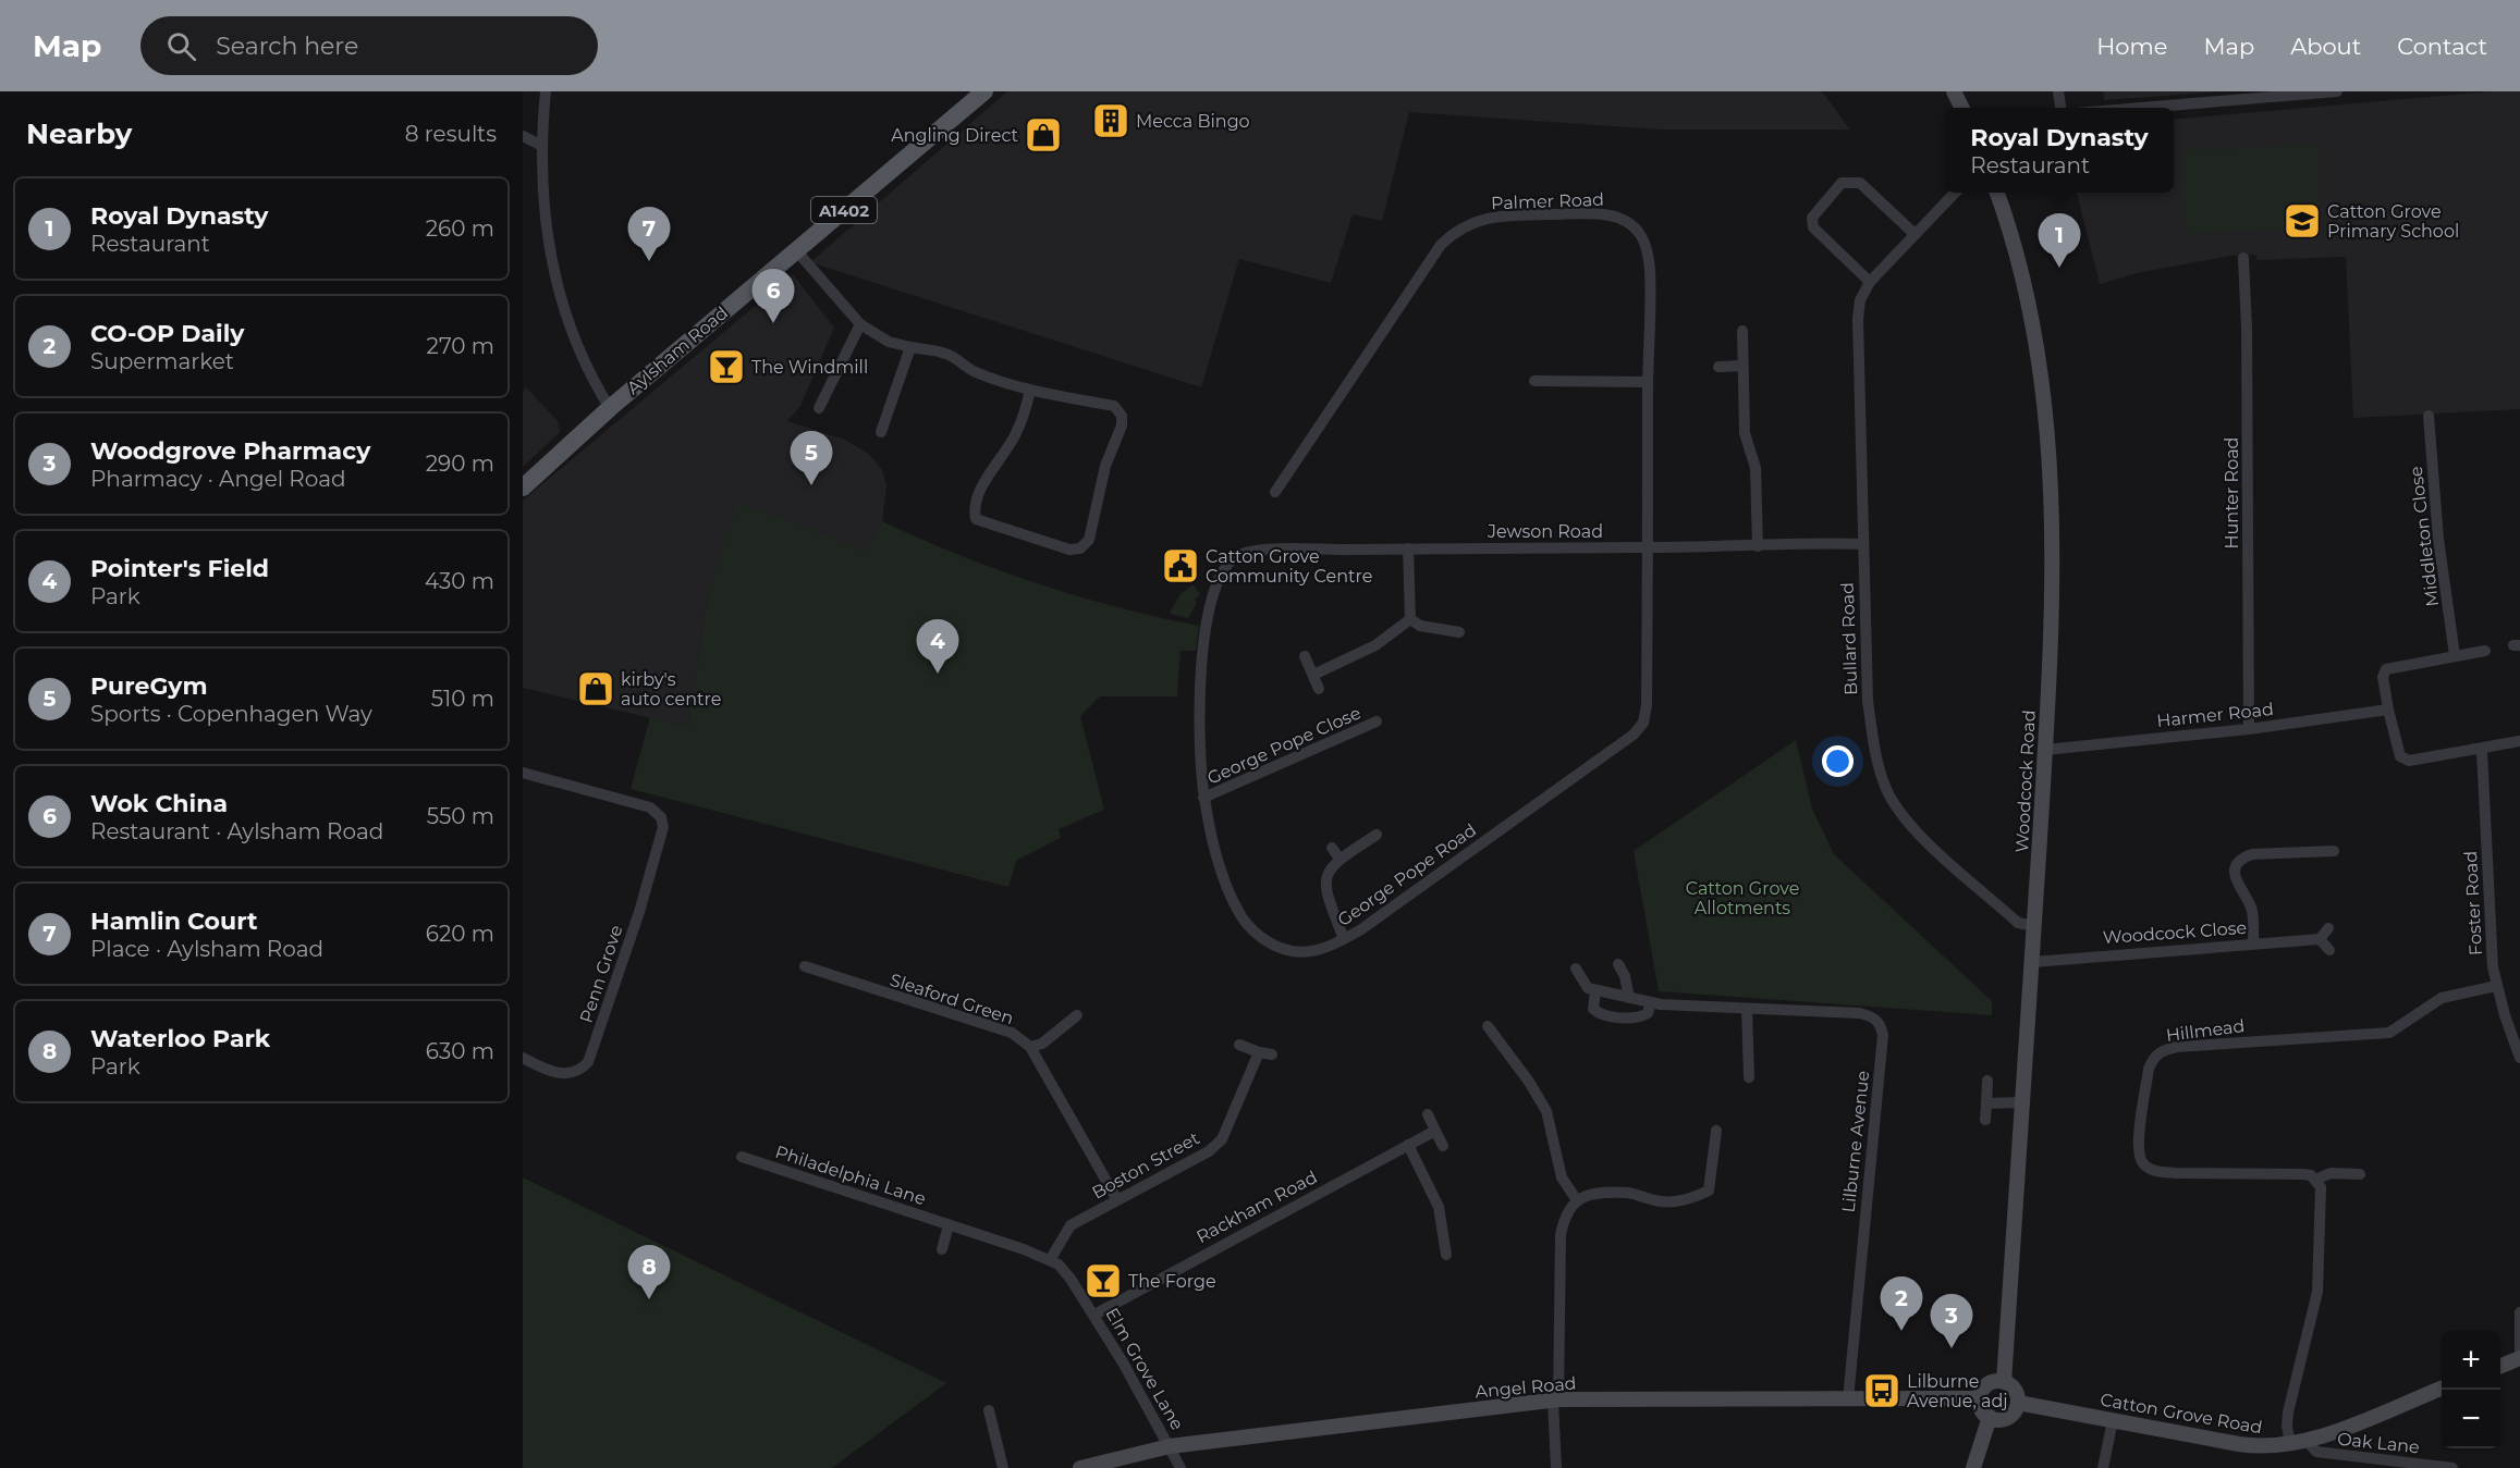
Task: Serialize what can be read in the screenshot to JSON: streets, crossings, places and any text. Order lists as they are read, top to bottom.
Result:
{
  "streets": {
    "main road": ["A1402", "Aylsham Road"],
    "street": [
      "Palmer Road",
      "Hunter Road",
      "Jewson Road",
      "Middleton Close",
      "Bullard Road",
      "Harmer Road",
      "George Pope Close",
      "Woodcock Road",
      "George Pope Road",
      "Foster Road",
      "Woodcock Close",
      "Penn Grove",
      "Sleaford Green",
      "Hillmead",
      "Lilburne Avenue",
      "Boston Street",
      "Philadelphia Lane",
      "Rackham Road",
      "Elm Grove Lane",
      "Angel Road",
      "Catton Grove Road",
      "Oak Lane"
    ]
  },
  "crossings": [
    ["Palmer Road", "Jewson Road"],
    ["Palmer Road", "George Pope Road"],
    ["Hunter Road", "Harmer Road"],
    ["Jewson Road", "Bullard Road"],
    ["Jewson Road", "George Pope Road"],
    ["Bullard Road", "Woodcock Road"],
    ["Harmer Road", "Woodcock Road"],
    ["George Pope Close", "George Pope Road"],
    ["Woodcock Road", "Woodcock Close"],
    ["Woodcock Road", "Angel Road"],
    ["Woodcock Road", "Catton Grove Road"],
    ["Foster Road", "Hillmead"],
    ["Sleaford Green", "Boston Street"],
    ["Lilburne Avenue", "Angel Road"],
    ["Boston Street", "Philadelphia Lane"],
    ["Boston Street", "Elm Grove Lane"],
    ["Philadelphia Lane", "Elm Grove Lane"],
    ["Rackham Road", "Elm Grove Lane"],
    ["Elm Grove Lane", "Angel Road"],
    ["Angel Road", "Catton Grove Road"],
    ["Catton Grove Road", "Oak Lane"]
  ],
  "parks": ["Catton Grove Allotments"],
  "places": {
    "building": ["Mecca Bingo"],
    "shop": ["Angling Direct", "kirby's auto centre"],
    "school or university": ["Catton Grove Primary School"],
    "bar": ["The Windmill", "The Forge"],
    "public building": ["Catton Grove Community Centre"],
    "bus stop": ["Lilburne Avenue, adj"]
  },
  "page": {
    "header": "Map",
    "search": "Search here",
    "nav": [
      "Home",
      "Map",
      "About",
      "Contact"
    ],
    "heading": ["Nearby", "8 results"],
    "popup": ["Royal Dynasty", "Restaurant"],
    "list": [
      {
        "mark": "1",
        "name": "Royal Dynasty",
        "note": "Restaurant",
        "value": "260 m"
      },
      {
        "mark": "2",
        "name": "CO-OP Daily",
        "note": "Supermarket",
        "value": "270 m"
      },
      {
        "mark": "3",
        "name": "Woodgrove Pharmacy",
        "note": "Pharmacy · Angel Road",
        "value": "290 m"
      },
      {
        "mark": "4",
        "name": "Pointer's Field",
        "note": "Park",
        "value": "430 m"
      },
      {
        "mark": "5",
        "name": "PureGym",
        "note": "Sports · Copenhagen Way",
        "value": "510 m"
      },
      {
        "mark": "6",
        "name": "Wok China",
        "note": "Restaurant · Aylsham Road",
        "value": "550 m"
      },
      {
        "mark": "7",
        "name": "Hamlin Court",
        "note": "Place · Aylsham Road",
        "value": "620 m"
      },
      {
        "mark": "8",
        "name": "Waterloo Park",
        "note": "Park",
        "value": "630 m"
      }
    ],
    "pins": [
      "7",
      "1",
      "6",
      "5",
      "4",
      "8",
      "2",
      "3"
    ],
    "map_buttons": ["+", "−"]
  }
}
